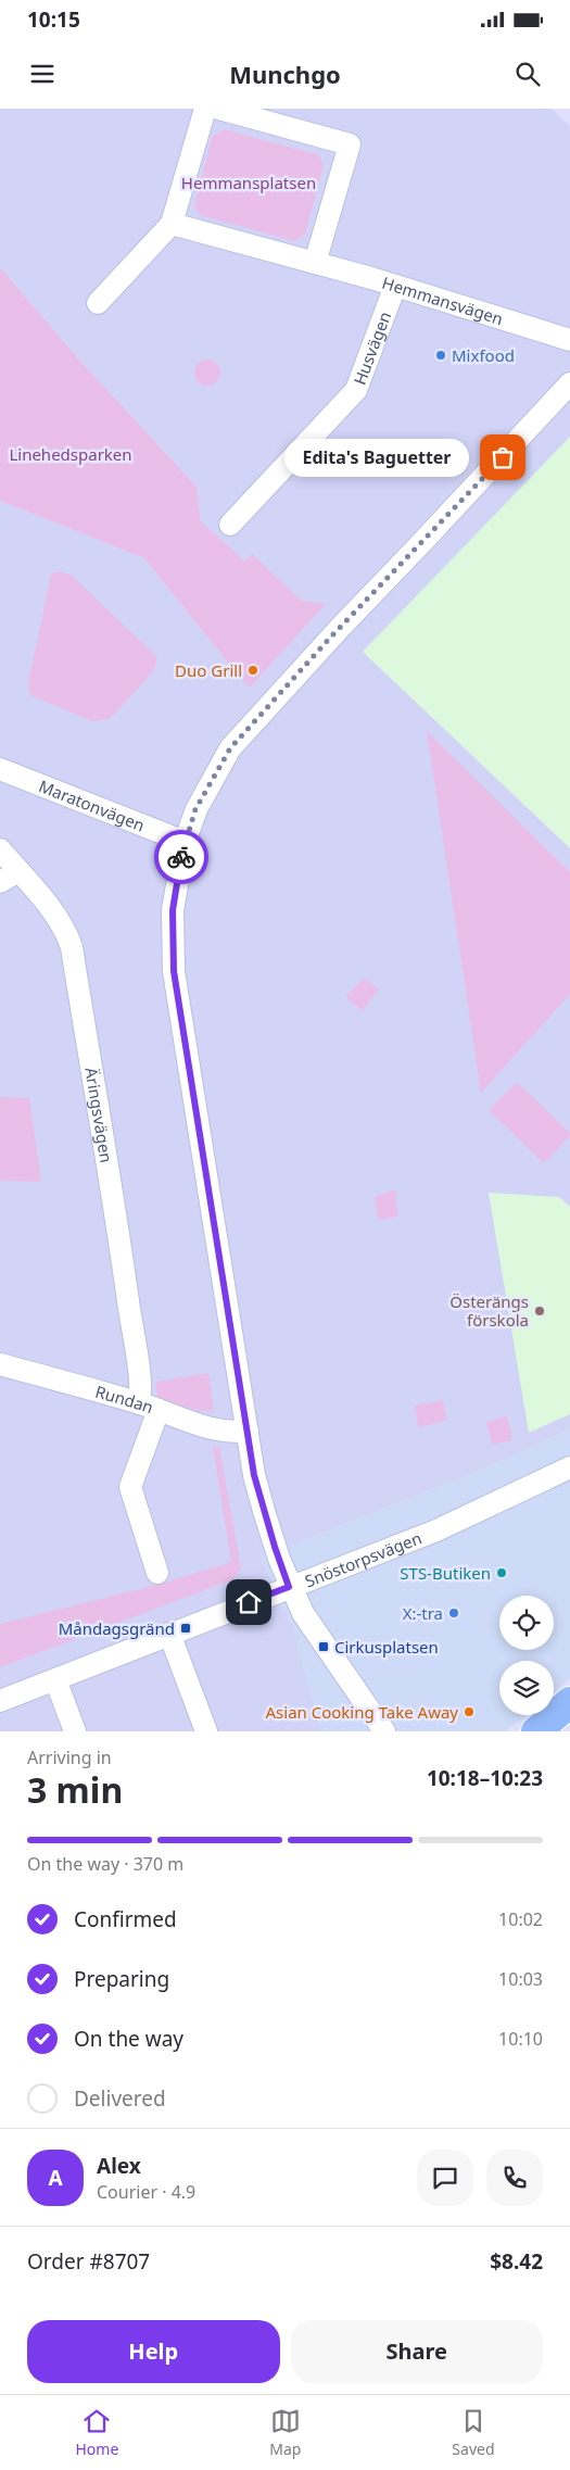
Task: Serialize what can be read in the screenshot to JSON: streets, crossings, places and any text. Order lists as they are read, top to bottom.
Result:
{
  "streets": {
    "street": [
      "Hemmansvägen",
      "Husvägen",
      "Maratonvägen",
      "Äringsvägen",
      "Rundan",
      "Snöstorpsvägen"
    ]
  },
  "crossings": [
    ["Hemmansvägen", "Husvägen"],
    ["Äringsvägen", "Rundan"]
  ],
  "parks": ["Hemmansplatsen", "Linehedsparken"],
  "places": {
    "other": [
      "Mixfood",
      "Edita's Baguetter",
      "Duo Grill",
      "Österängs förskola",
      "STS-Butiken",
      "X:-tra",
      "Asian Cooking Take Away"
    ],
    "transit": ["Måndagsgränd", "Cirkusplatsen"]
  },
  "page": {
    "status": "10:15",
    "header": "Munchgo",
    "bubble": "Edita's Baguetter",
    "heading": ["3 min", "Arriving in", "10:18–10:23"],
    "panel": [
      "Alex",
      "Courier · 4.9",
      "Order #8707",
      "$8.42"
    ],
    "bar": "On the way · 370 m",
    "list": [
      ["Confirmed", "10:02"],
      ["Preparing", "10:03"],
      ["On the way", "10:10"],
      "Delivered"
    ],
    "round": "A",
    "buttons": ["Help", "Share"],
    "tabs": ["Home", "Map", "Saved"]
  }
}
